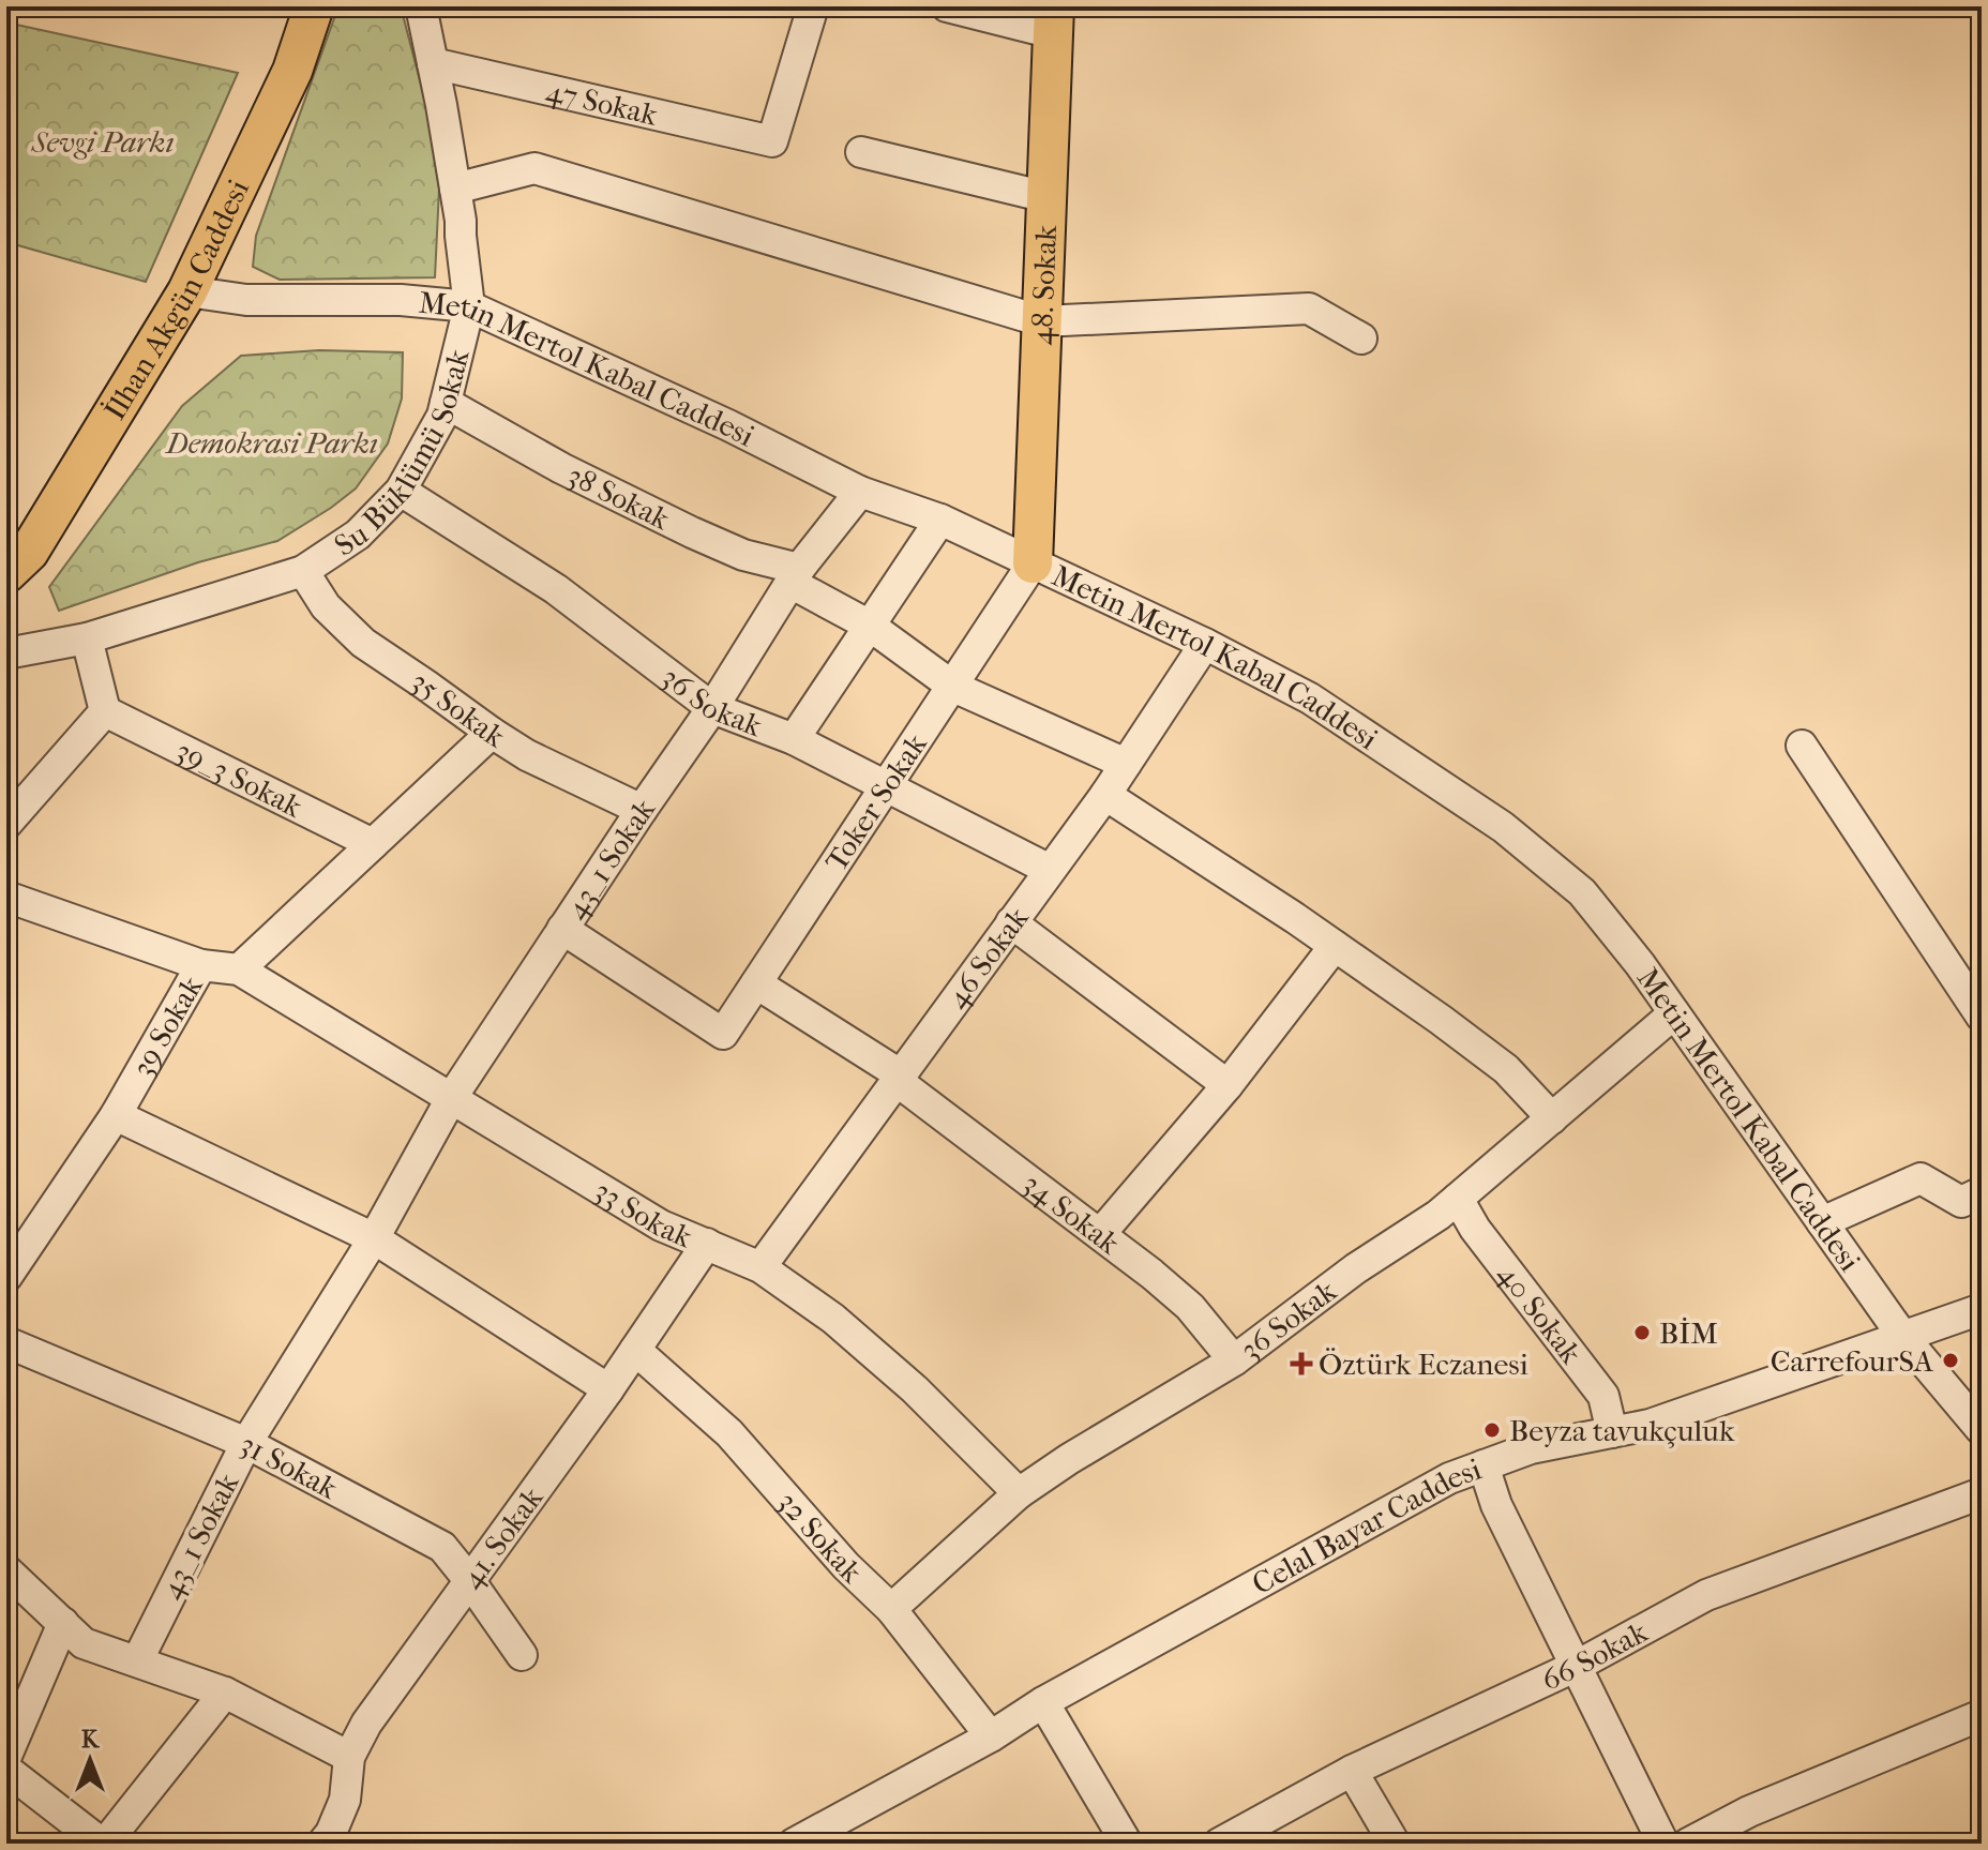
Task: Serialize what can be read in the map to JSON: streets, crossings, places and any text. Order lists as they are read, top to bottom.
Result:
{
  "streets": {
    "main road": ["48. Sokak", "İlhan Akgün Caddesi"],
    "street": [
      "47 Sokak",
      "Metin Mertol Kabal Caddesi",
      "Su Büklümü Sokak",
      "38 Sokak",
      "36 Sokak",
      "35 Sokak",
      "39_3 Sokak",
      "Toker Sokak",
      "43_1 Sokak",
      "46 Sokak",
      "39 Sokak",
      "33 Sokak",
      "34 Sokak",
      "40 Sokak",
      "31 Sokak",
      "Celal Bayar Caddesi",
      "32 Sokak",
      "41. Sokak",
      "66 Sokak"
    ]
  },
  "crossings": [
    ["47 Sokak", "Su Büklümü Sokak"],
    ["48. Sokak", "Metin Mertol Kabal Caddesi"],
    ["48. Sokak", "Toker Sokak"],
    ["İlhan Akgün Caddesi", "Metin Mertol Kabal Caddesi"],
    ["Metin Mertol Kabal Caddesi", "Su Büklümü Sokak"],
    ["Metin Mertol Kabal Caddesi", "36 Sokak"],
    ["Metin Mertol Kabal Caddesi", "Toker Sokak"],
    ["Metin Mertol Kabal Caddesi", "43_1 Sokak"],
    ["Metin Mertol Kabal Caddesi", "46 Sokak"],
    ["Metin Mertol Kabal Caddesi", "Celal Bayar Caddesi"],
    ["Su Büklümü Sokak", "38 Sokak"],
    ["Su Büklümü Sokak", "36 Sokak"],
    ["Su Büklümü Sokak", "35 Sokak"],
    ["38 Sokak", "Toker Sokak"],
    ["38 Sokak", "43_1 Sokak"],
    ["38 Sokak", "46 Sokak"],
    ["36 Sokak", "Toker Sokak"],
    ["36 Sokak", "43_1 Sokak"],
    ["36 Sokak", "46 Sokak"],
    ["36 Sokak", "33 Sokak"],
    ["36 Sokak", "34 Sokak"],
    ["36 Sokak", "40 Sokak"],
    ["36 Sokak", "32 Sokak"],
    ["35 Sokak", "43_1 Sokak"],
    ["35 Sokak", "39 Sokak"],
    ["39_3 Sokak", "39 Sokak"],
    ["Toker Sokak", "43_1 Sokak"],
    ["Toker Sokak", "34 Sokak"],
    ["43_1 Sokak", "33 Sokak"],
    ["43_1 Sokak", "31 Sokak"],
    ["46 Sokak", "33 Sokak"],
    ["46 Sokak", "34 Sokak"],
    ["39 Sokak", "33 Sokak"],
    ["33 Sokak", "41. Sokak"],
    ["40 Sokak", "Celal Bayar Caddesi"],
    ["31 Sokak", "41. Sokak"],
    ["Celal Bayar Caddesi", "32 Sokak"],
    ["32 Sokak", "41. Sokak"]
  ],
  "parks": ["Sevgi Parkı", "Demokrasi Parkı"],
  "places": {
    "other": ["BİM", "CarrefourSA", "Beyza tavukçuluk"],
    "health": ["Öztürk Eczanesi"]
  },
  "north": "top"
}
